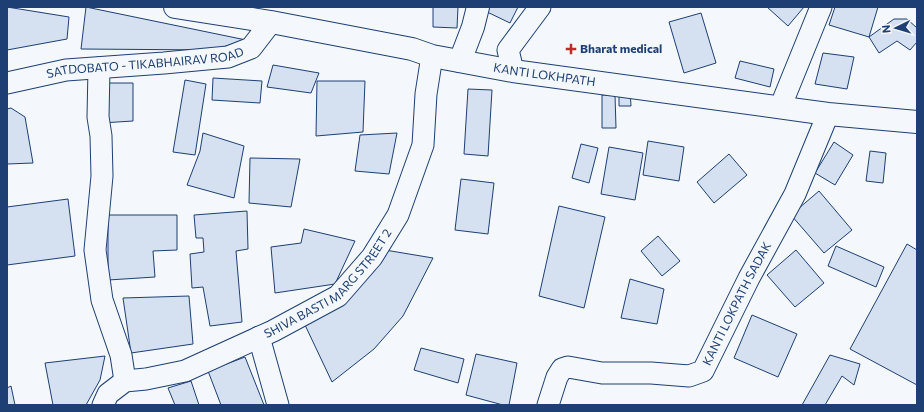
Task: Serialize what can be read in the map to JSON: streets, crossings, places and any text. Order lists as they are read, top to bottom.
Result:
{
  "streets": {
    "main road": ["KANTI LOKHPATH"],
    "street": ["SATDOBATO - TIKABHAIRAV ROAD", "SHIVA BASTI MARG STREET 2", "KANTI LOKPATH SADAK"]
  },
  "crossings": [
    ["SATDOBATO - TIKABHAIRAV ROAD", "KANTI LOKHPATH"],
    ["KANTI LOKHPATH", "SHIVA BASTI MARG STREET 2"],
    ["KANTI LOKHPATH", "KANTI LOKPATH SADAK"]
  ],
  "places": {
    "health": ["Bharat medical"]
  },
  "north": "left"
}
